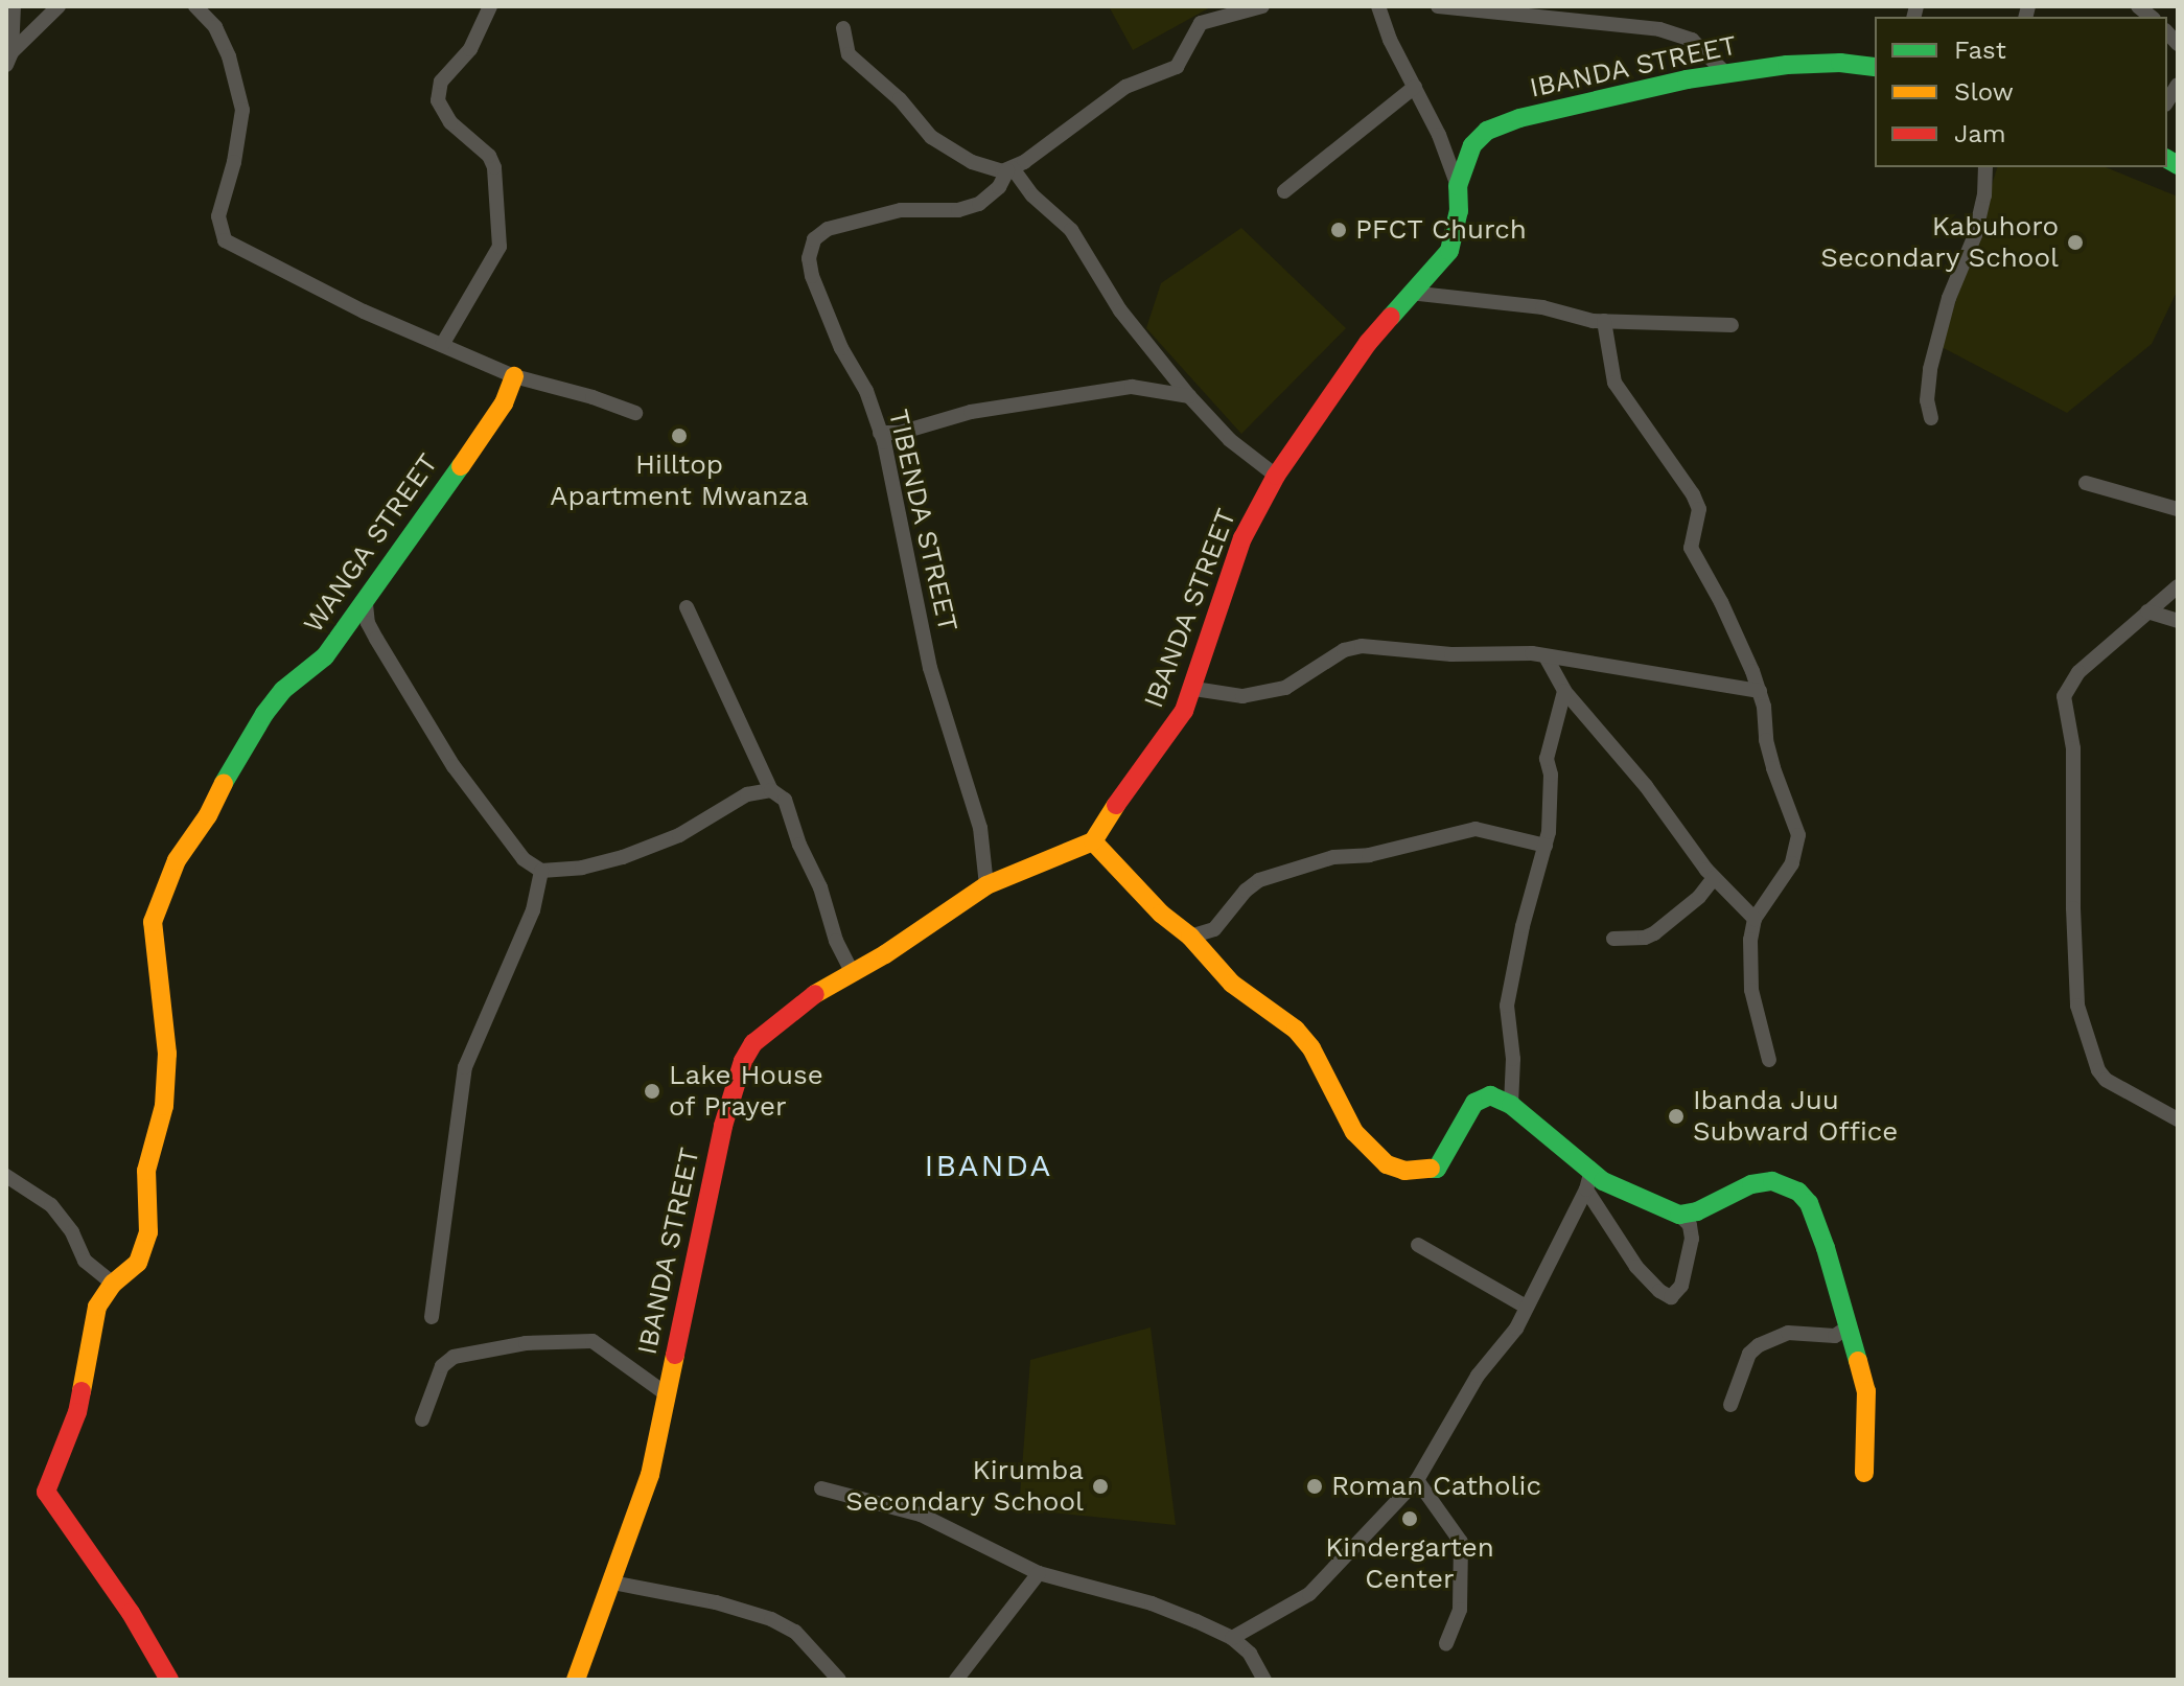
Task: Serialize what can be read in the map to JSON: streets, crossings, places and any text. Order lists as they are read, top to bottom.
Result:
{
  "streets": {
    "street": ["IBANDA STREET", "TIBENDA STREET", "WANGA STREET"]
  },
  "crossings": [
    ["IBANDA STREET", "TIBENDA STREET"]
  ],
  "districts": ["IBANDA"],
  "places": [
    "PFCT Church",
    "Kabuhoro Secondary School",
    "Hilltop Apartment Mwanza",
    "Lake House of Prayer",
    "Ibanda Juu Subward Office",
    "Kirumba Secondary School",
    "Roman Catholic",
    "Kindergarten Center"
  ],
  "legend": ["Fast", "Slow", "Jam"]
}
